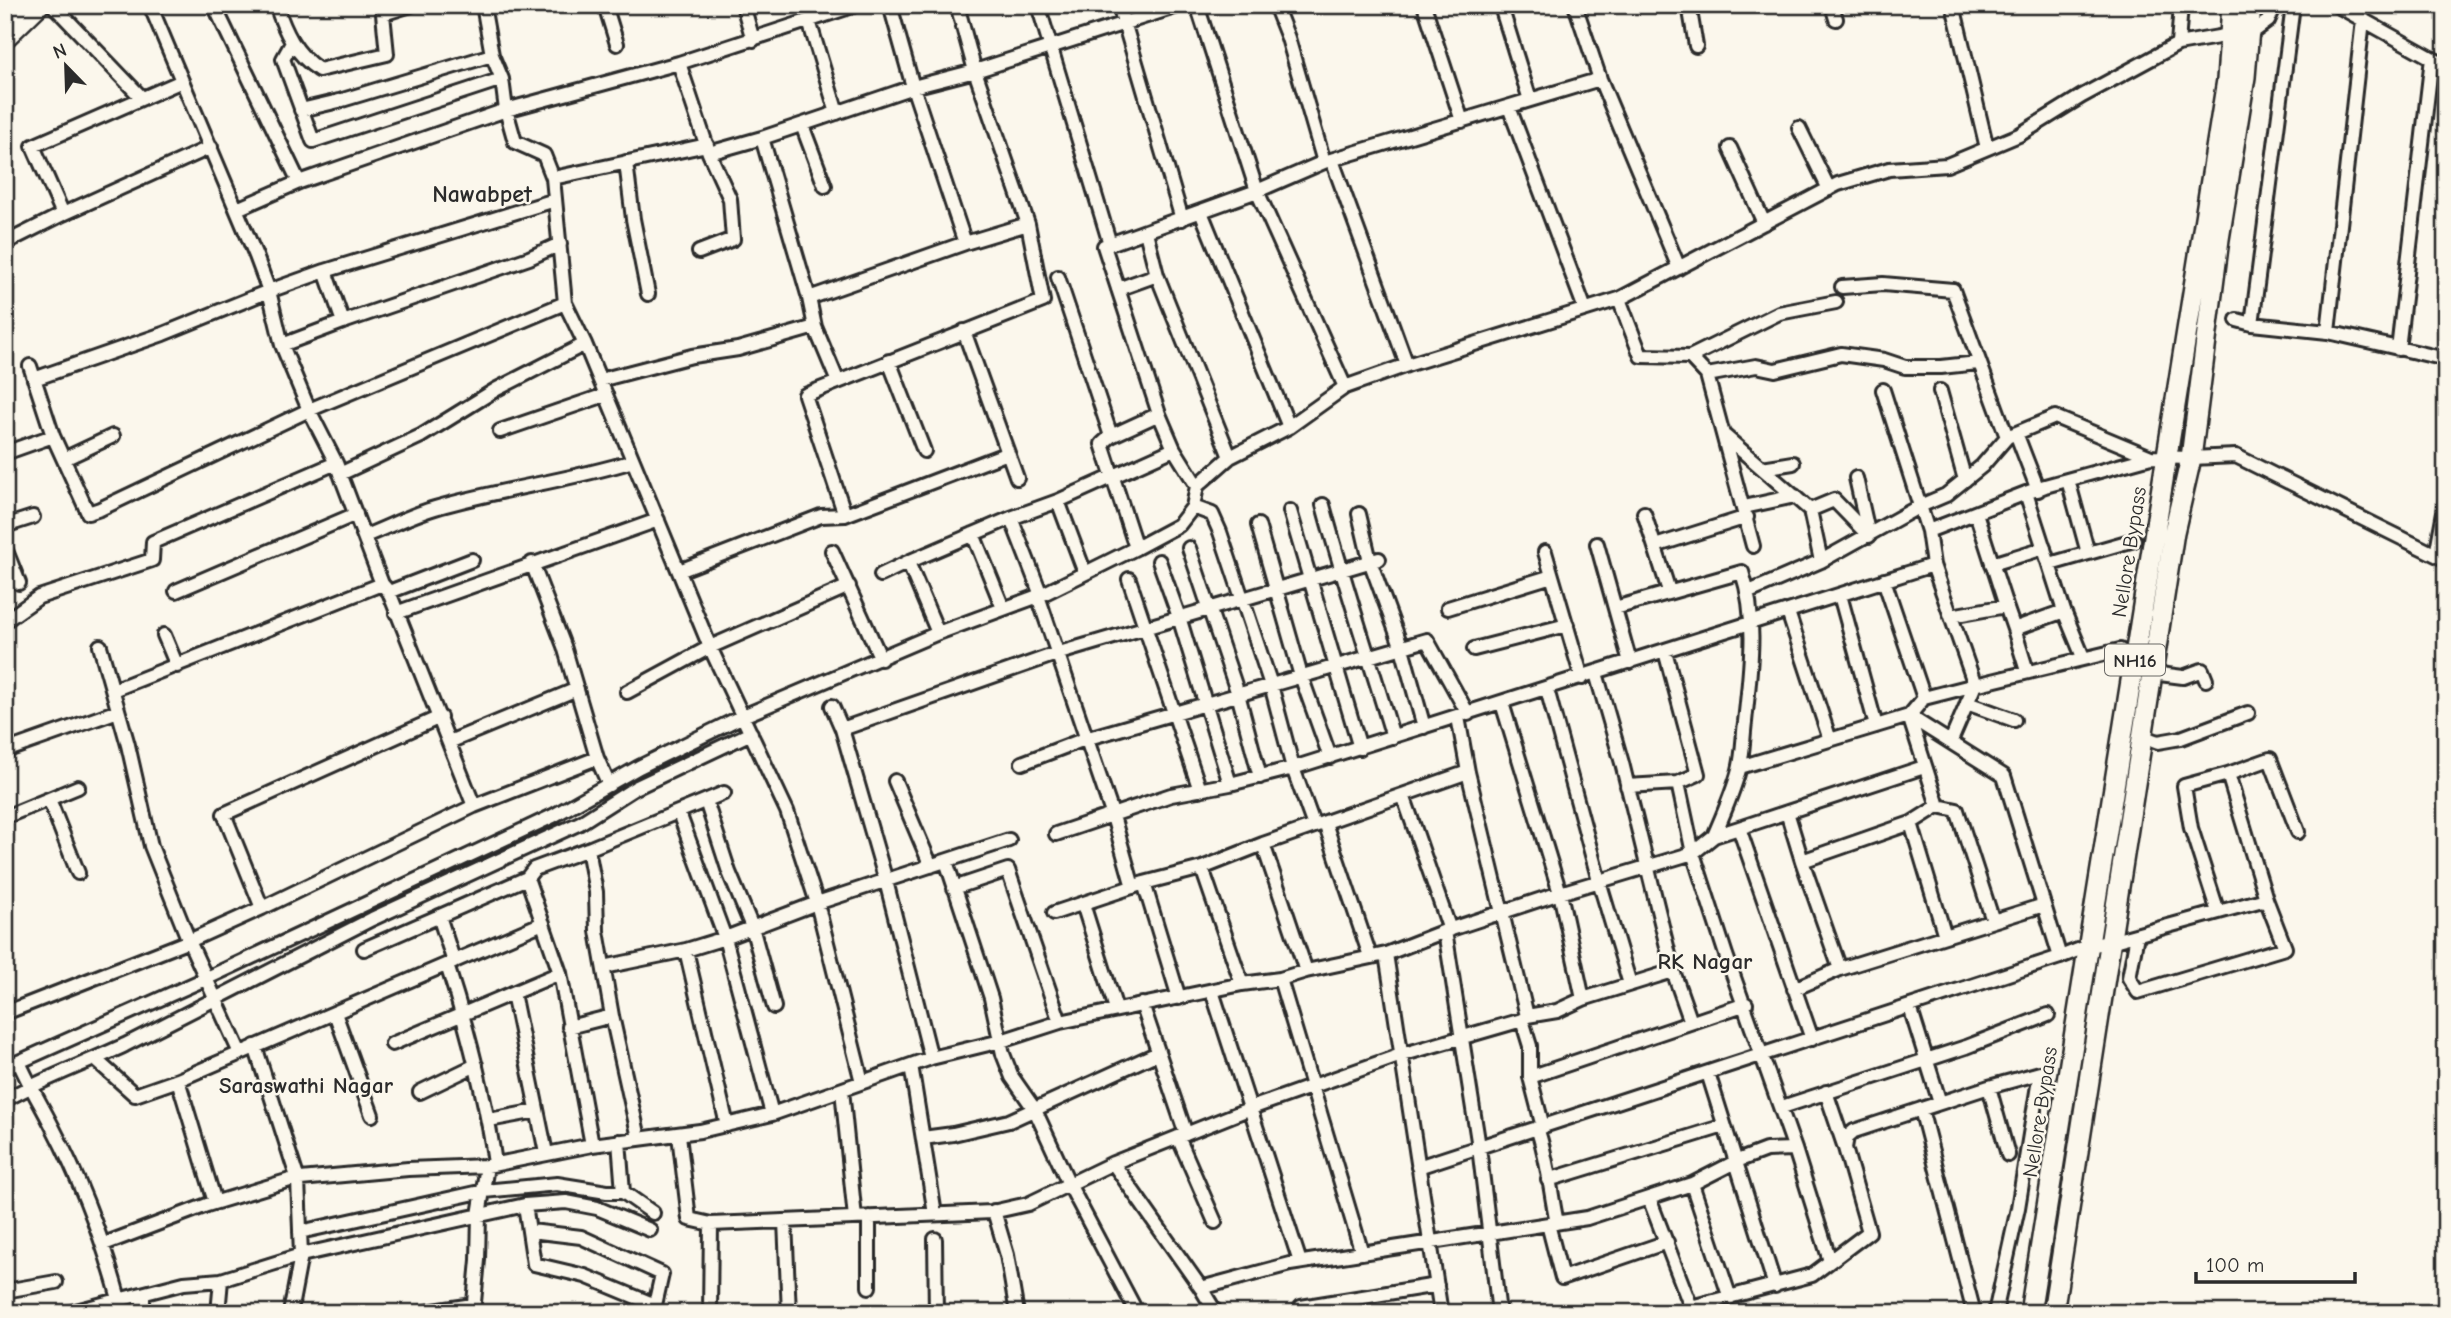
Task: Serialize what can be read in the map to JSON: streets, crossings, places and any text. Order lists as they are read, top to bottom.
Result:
{
  "streets": {
    "highway": ["Nellore Bypass", "NH16"]
  },
  "districts": ["Nawabpet", "RK Nagar", "Saraswathi Nagar"],
  "scale_bar": "100 m",
  "north": "top left"
}
